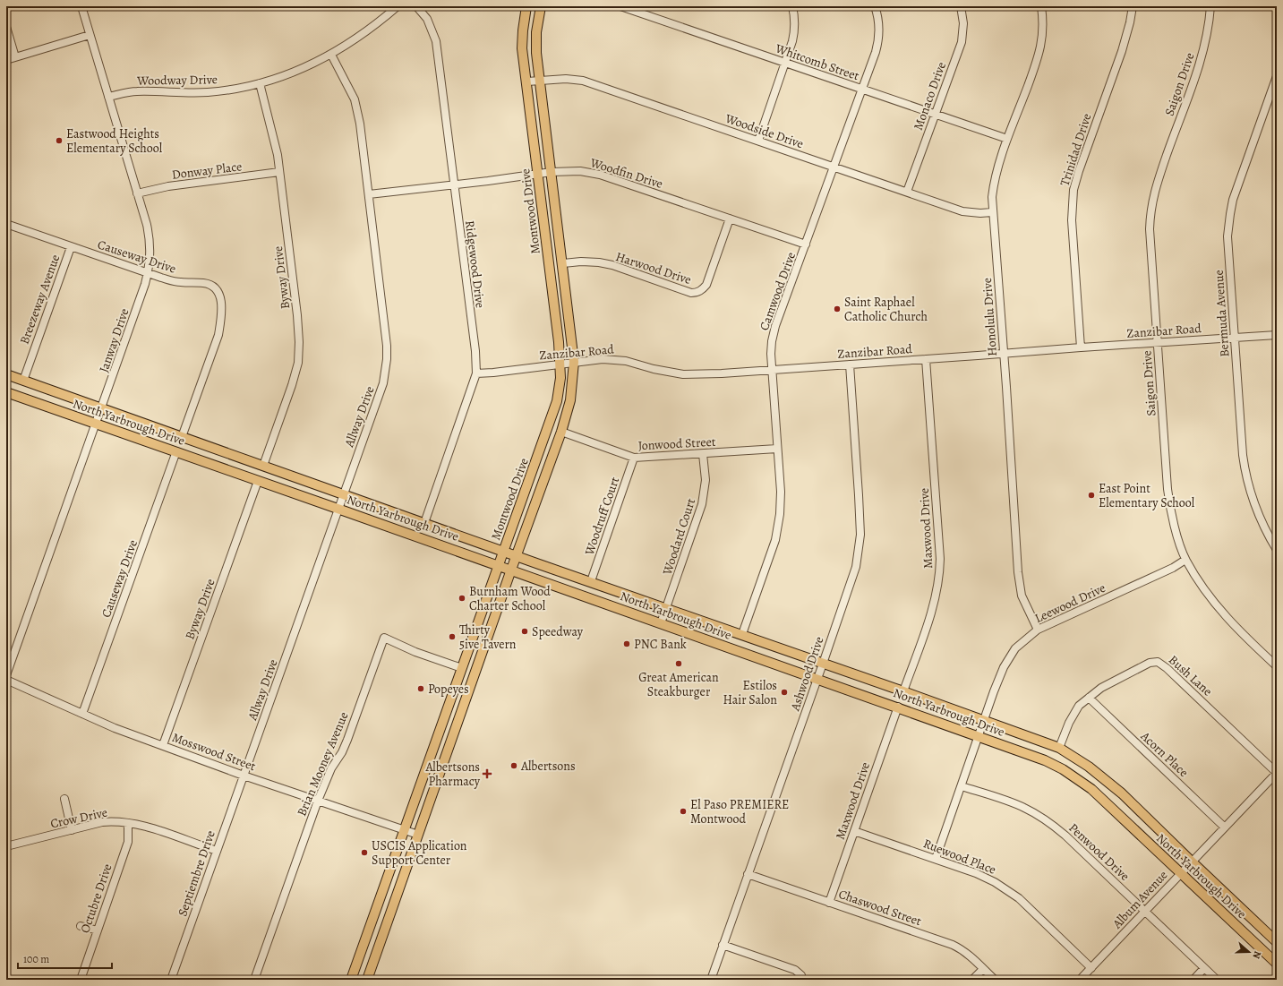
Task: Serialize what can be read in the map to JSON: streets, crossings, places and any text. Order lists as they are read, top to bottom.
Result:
{
  "streets": {
    "main road": ["Montwood Drive", "North Yarbrough Drive"],
    "street": [
      "Whitcomb Street",
      "Woodway Drive",
      "Saigon Drive",
      "Monaco Drive",
      "Woodside Drive",
      "Trinidad Drive",
      "Donway Place",
      "Woodfin Drive",
      "Causeway Drive",
      "Ridgewood Drive",
      "Harwood Drive",
      "Byway Drive",
      "Camwood Drive",
      "Breezeway Avenue",
      "Bermuda Avenue",
      "Honolulu Drive",
      "Zanzibar Road",
      "Janway Drive",
      "Allway Drive",
      "Jonwood Street",
      "Woodruff Court",
      "Maxwood Drive",
      "Woodard Court",
      "Leewood Drive",
      "Ashwood Drive",
      "Bush Lane",
      "Mosswood Street",
      "Acorn Place",
      "Brian Mooney Avenue",
      "Crow Drive",
      "Penwood Drive",
      "Ruewood Place",
      "Septiembre Drive",
      "Octubre Drive",
      "Album Avenue",
      "Chaswood Street"
    ]
  },
  "crossings": [
    ["Whitcomb Street", "Monaco Drive"],
    ["Whitcomb Street", "Camwood Drive"],
    ["Whitcomb Street", "Honolulu Drive"],
    ["Woodway Drive", "Byway Drive"],
    ["Woodway Drive", "Janway Drive"],
    ["Woodway Drive", "Allway Drive"],
    ["Saigon Drive", "Zanzibar Road"],
    ["Saigon Drive", "Leewood Drive"],
    ["Monaco Drive", "Woodside Drive"],
    ["Woodside Drive", "Montwood Drive"],
    ["Woodside Drive", "Camwood Drive"],
    ["Woodside Drive", "Honolulu Drive"],
    ["Trinidad Drive", "Zanzibar Road"],
    ["Donway Place", "Byway Drive"],
    ["Donway Place", "Janway Drive"],
    ["Woodfin Drive", "Montwood Drive"],
    ["Woodfin Drive", "Ridgewood Drive"],
    ["Woodfin Drive", "Harwood Drive"],
    ["Woodfin Drive", "Camwood Drive"],
    ["Woodfin Drive", "Allway Drive"],
    ["Montwood Drive", "Harwood Drive"],
    ["Montwood Drive", "Zanzibar Road"],
    ["Montwood Drive", "North Yarbrough Drive"],
    ["Montwood Drive", "Jonwood Street"],
    ["Montwood Drive", "Mosswood Street"],
    ["Montwood Drive", "Brian Mooney Avenue"],
    ["Causeway Drive", "Breezeway Avenue"],
    ["Causeway Drive", "Janway Drive"],
    ["Causeway Drive", "North Yarbrough Drive"],
    ["Causeway Drive", "Mosswood Street"],
    ["Ridgewood Drive", "Zanzibar Road"],
    ["Ridgewood Drive", "North Yarbrough Drive"],
    ["Byway Drive", "North Yarbrough Drive"],
    ["Byway Drive", "Mosswood Street"],
    ["Camwood Drive", "Zanzibar Road"],
    ["Camwood Drive", "North Yarbrough Drive"],
    ["Camwood Drive", "Jonwood Street"],
    ["Breezeway Avenue", "North Yarbrough Drive"],
    ["Bermuda Avenue", "Zanzibar Road"],
    ["Honolulu Drive", "Zanzibar Road"],
    ["Honolulu Drive", "Leewood Drive"],
    ["Zanzibar Road", "Maxwood Drive"],
    ["Zanzibar Road", "Ashwood Drive"],
    ["Janway Drive", "North Yarbrough Drive"],
    ["Allway Drive", "North Yarbrough Drive"],
    ["Allway Drive", "Mosswood Street"],
    ["Allway Drive", "Septiembre Drive"],
    ["North Yarbrough Drive", "Woodruff Court"],
    ["North Yarbrough Drive", "Maxwood Drive"],
    ["North Yarbrough Drive", "Woodard Court"],
    ["North Yarbrough Drive", "Leewood Drive"],
    ["North Yarbrough Drive", "Ashwood Drive"],
    ["North Yarbrough Drive", "Bush Lane"],
    ["North Yarbrough Drive", "Album Avenue"],
    ["Jonwood Street", "Woodruff Court"],
    ["Jonwood Street", "Woodard Court"],
    ["Maxwood Drive", "Ruewood Place"],
    ["Maxwood Drive", "Chaswood Street"],
    ["Leewood Drive", "Penwood Drive"],
    ["Leewood Drive", "Ruewood Place"],
    ["Ashwood Drive", "Chaswood Street"],
    ["Bush Lane", "Acorn Place"],
    ["Bush Lane", "Album Avenue"],
    ["Mosswood Street", "Brian Mooney Avenue"],
    ["Mosswood Street", "Septiembre Drive"],
    ["Acorn Place", "Album Avenue"],
    ["Crow Drive", "Septiembre Drive"],
    ["Crow Drive", "Octubre Drive"],
    ["Penwood Drive", "Album Avenue"],
    ["Ruewood Place", "Album Avenue"]
  ],
  "places": {
    "other": [
      "Eastwood Heights Elementary School",
      "Saint Raphael Catholic Church",
      "East Point Elementary School",
      "Burnham Wood Charter School",
      "Speedway",
      "Thirty 5ive Tavern",
      "PNC Bank",
      "Great American Steakburger",
      "Popeyes",
      "Estilos Hair Salon",
      "Albertsons",
      "El Paso PREMIERE Montwood",
      "USCIS Application Support Center"
    ],
    "health": ["Albertsons Pharmacy"]
  },
  "scale_bar": "100 m",
  "north": "right"
}
